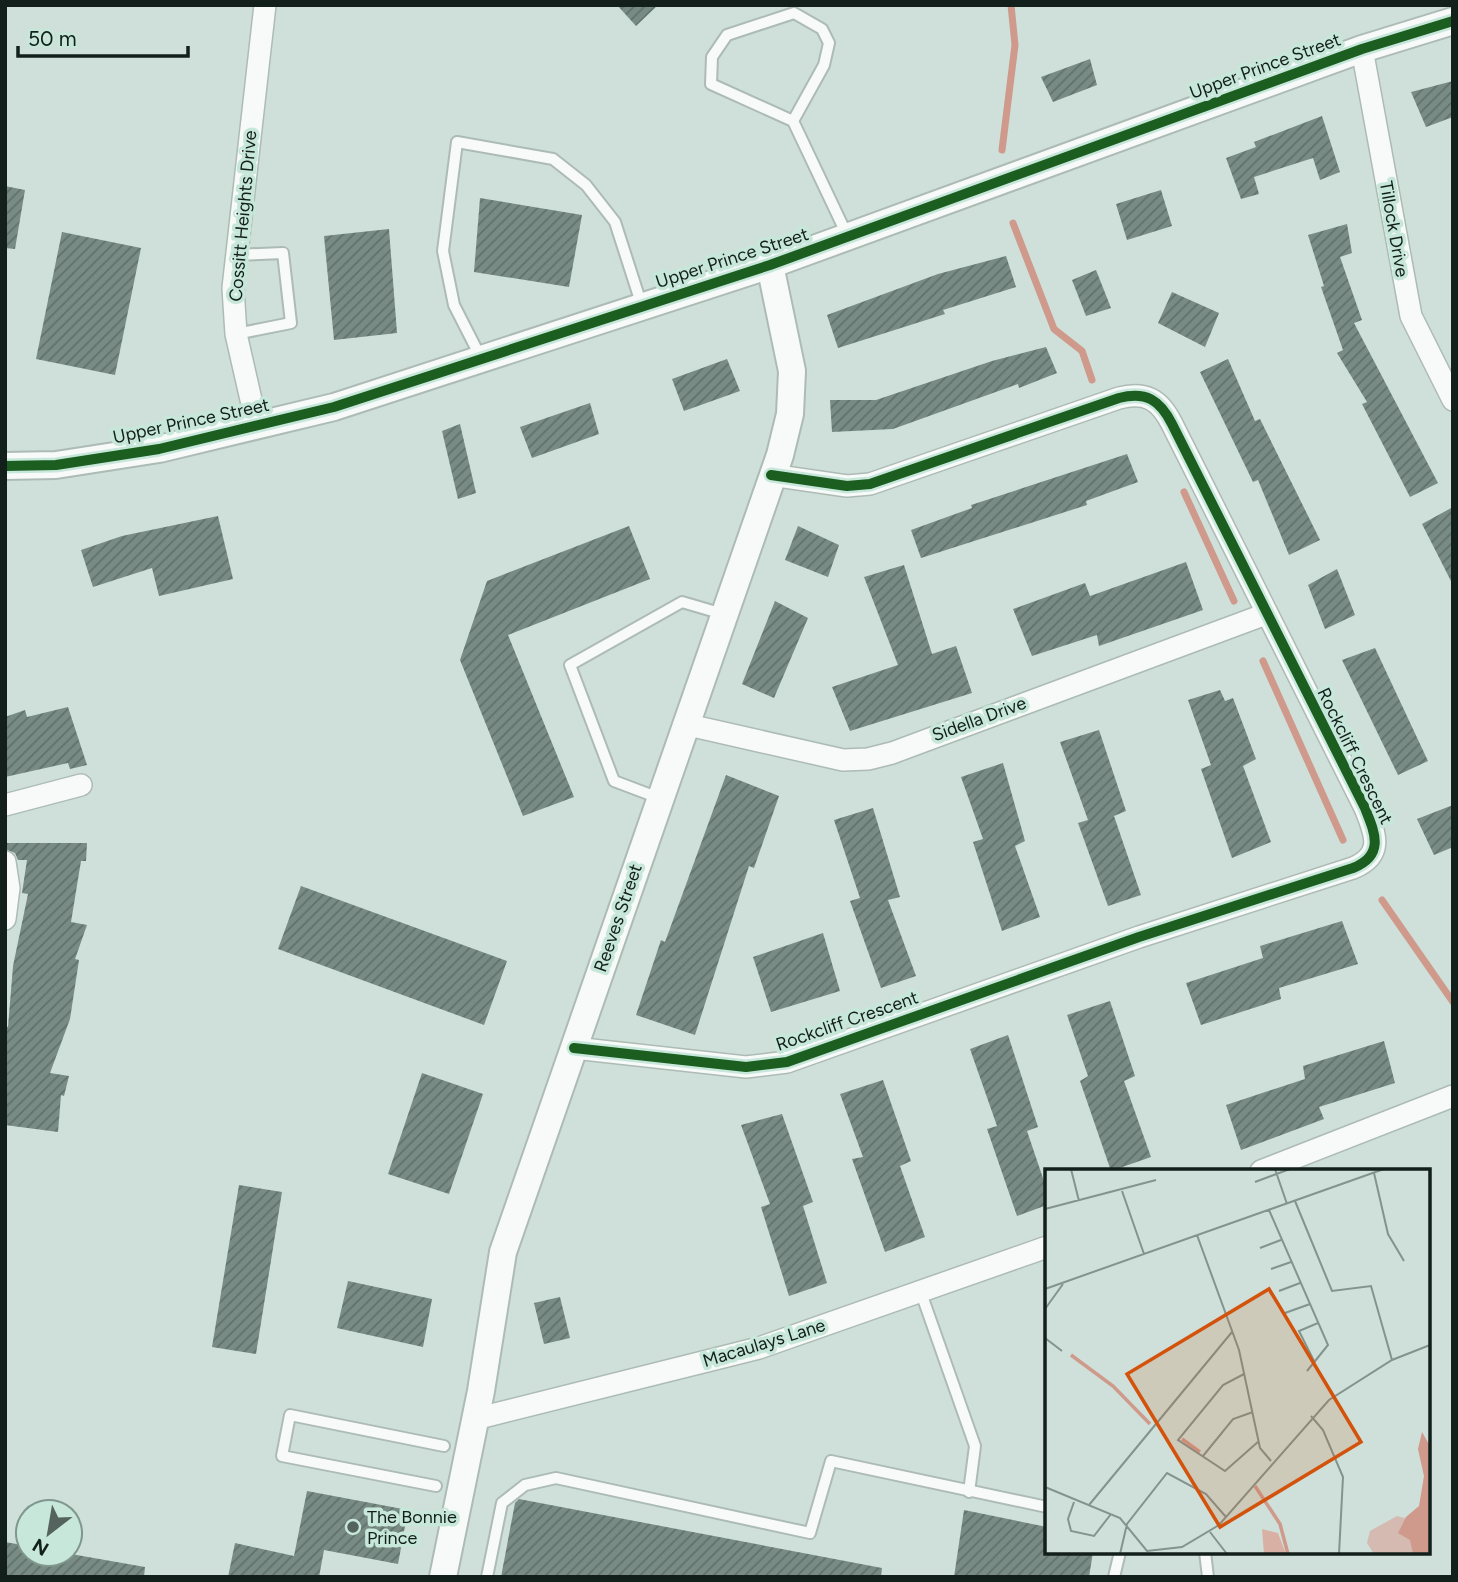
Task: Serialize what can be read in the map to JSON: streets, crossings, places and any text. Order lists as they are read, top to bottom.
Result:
{
  "streets": {
    "street": [
      "Upper Prince Street",
      "Cossitt Heights Drive",
      "Tillock Drive",
      "Sidella Drive",
      "Rockcliff Crescent",
      "Reeves Street",
      "Macaulays Lane"
    ]
  },
  "crossings": [
    ["Upper Prince Street", "Cossitt Heights Drive"],
    ["Upper Prince Street", "Tillock Drive"],
    ["Upper Prince Street", "Reeves Street"],
    ["Sidella Drive", "Rockcliff Crescent"],
    ["Sidella Drive", "Reeves Street"],
    ["Rockcliff Crescent", "Reeves Street"],
    ["Reeves Street", "Macaulays Lane"]
  ],
  "places": ["The Bonnie Prince"],
  "scale_bar": "50 m",
  "north": "bottom left"
}
